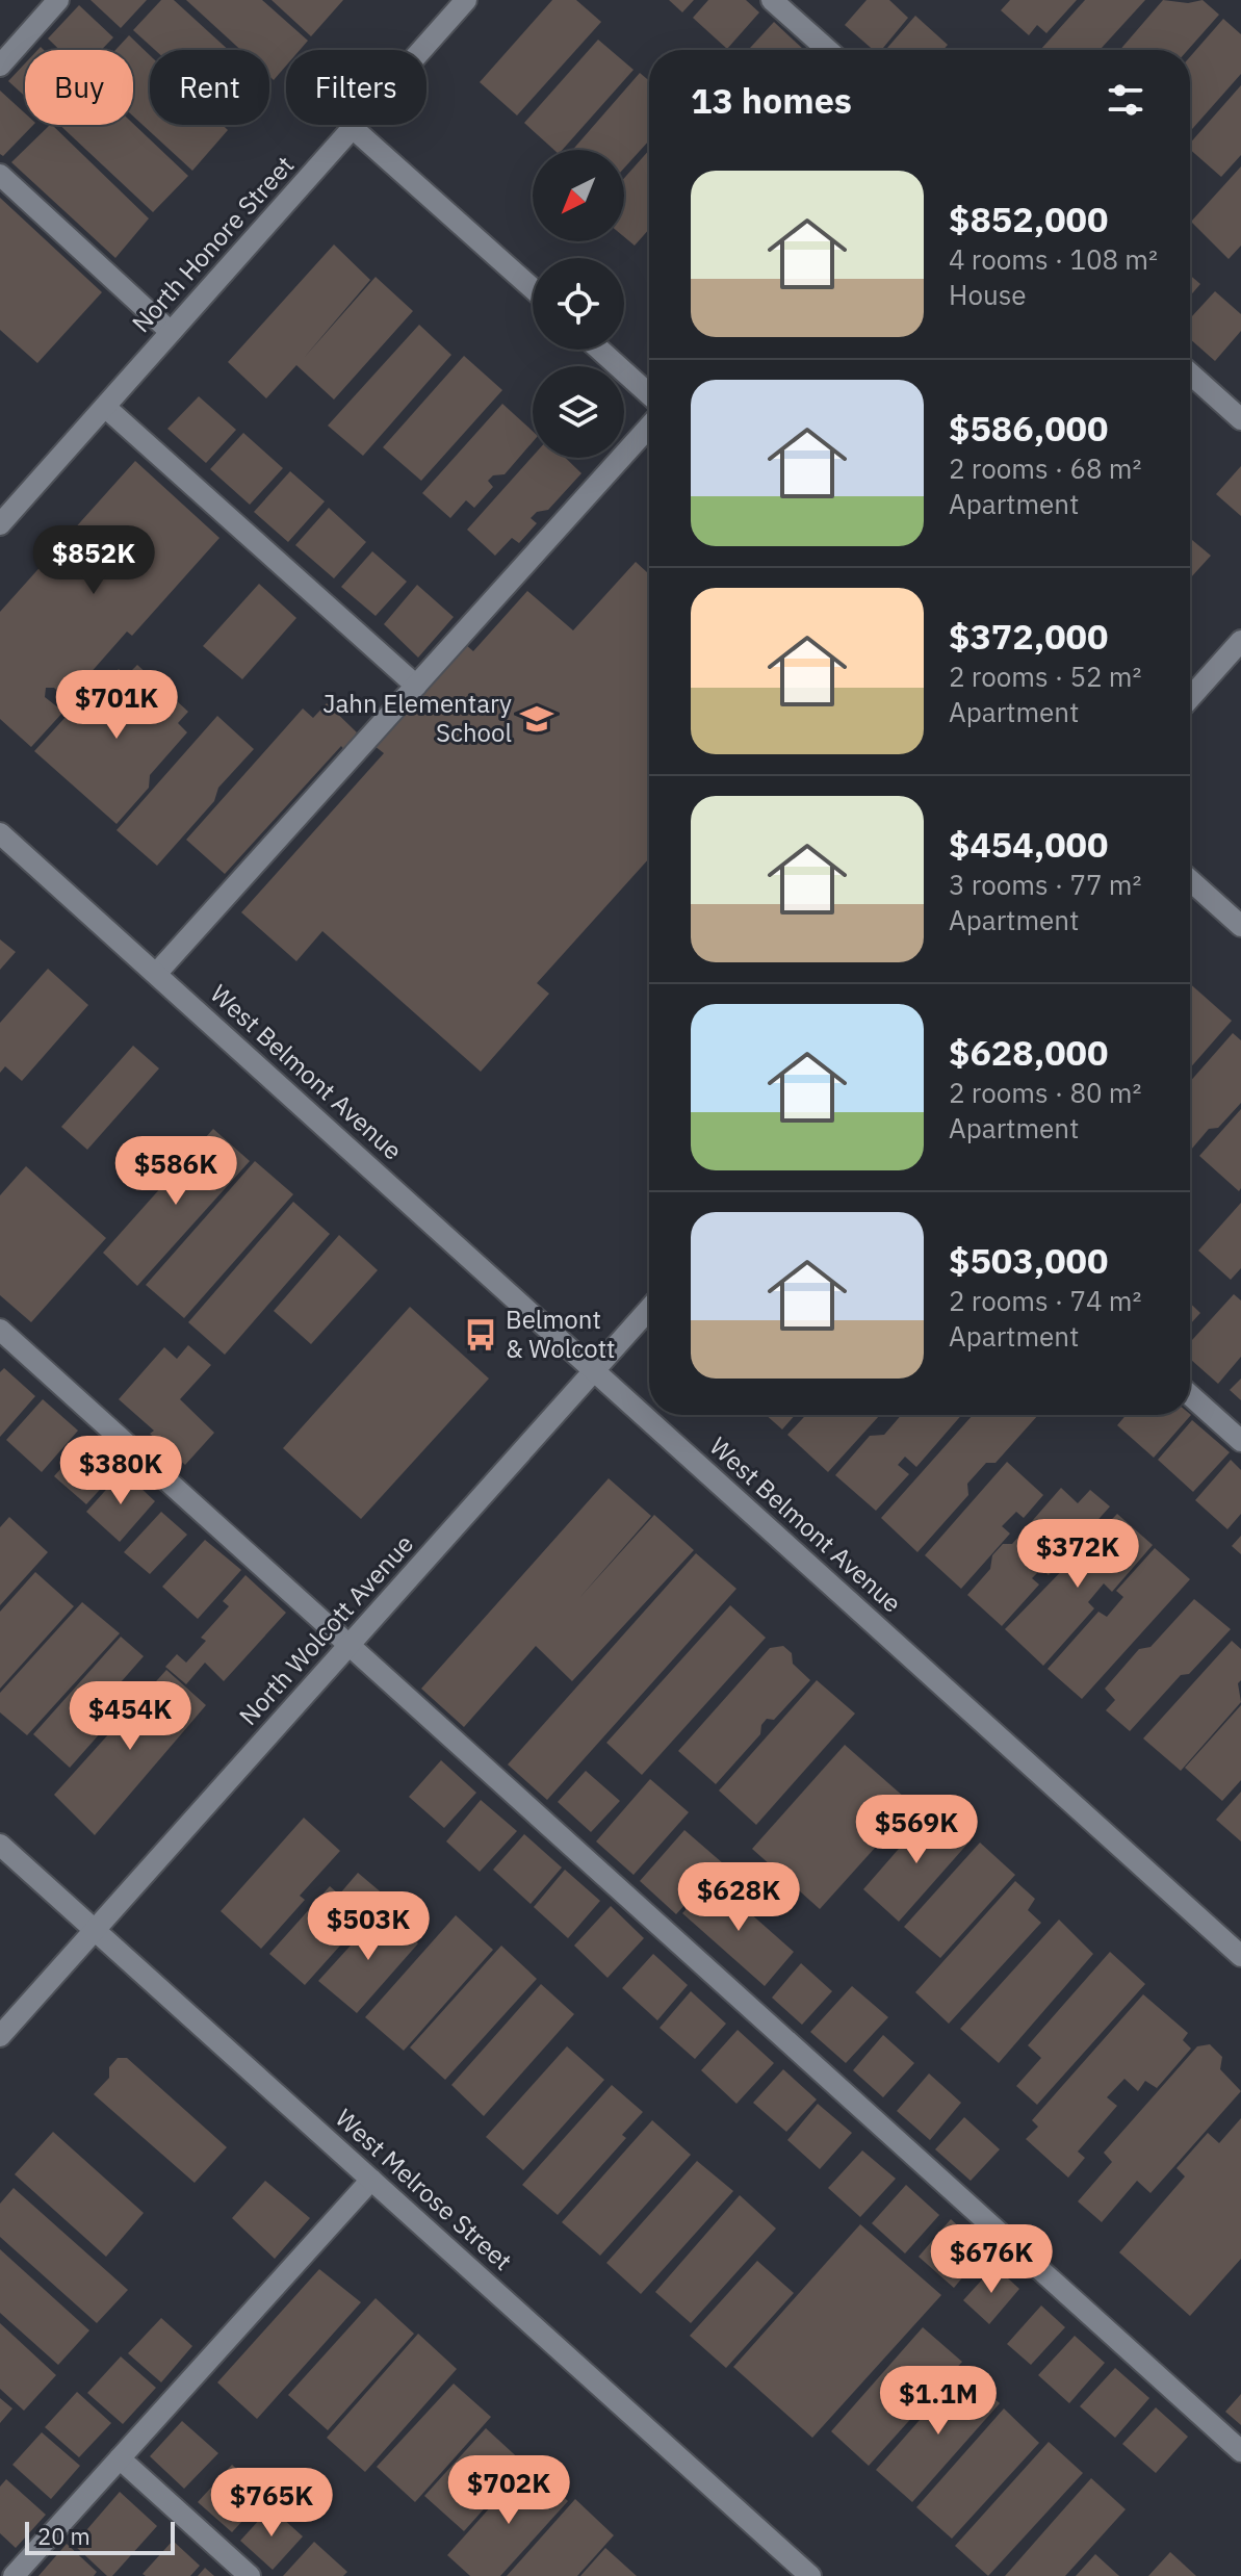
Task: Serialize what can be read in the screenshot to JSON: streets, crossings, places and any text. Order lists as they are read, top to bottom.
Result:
{
  "streets": {
    "street": [
      "North Honore Street",
      "West Belmont Avenue",
      "North Wolcott Avenue",
      "West Melrose Street"
    ]
  },
  "crossings": [
    ["West Belmont Avenue", "North Wolcott Avenue"],
    ["North Wolcott Avenue", "West Melrose Street"]
  ],
  "places": {
    "school or university": ["Jahn Elementary School"],
    "bus stop": ["Belmont & Wolcott"]
  },
  "scale_bar": "20 m",
  "north": "bottom left",
  "page": {
    "chip": ["Buy", "Rent", "Filters"],
    "heading": "13 homes",
    "list": [
      {
        "name": "$852,000",
        "note": "4 rooms · 108 m² · House"
      },
      {
        "name": "$586,000",
        "note": "2 rooms · 68 m² · Apartment"
      },
      {
        "name": "$372,000",
        "note": "2 rooms · 52 m² · Apartment"
      },
      {
        "name": "$454,000",
        "note": "3 rooms · 77 m² · Apartment"
      },
      {
        "name": "$628,000",
        "note": "2 rooms · 80 m² · Apartment"
      },
      {
        "name": "$503,000",
        "note": "2 rooms · 74 m² · Apartment"
      }
    ],
    "price": [
      "$852K",
      "$701K",
      "$586K",
      "$380K",
      "$372K",
      "$454K",
      "$569K",
      "$628K",
      "$503K",
      "$676K",
      "$1.1M",
      "$702K",
      "$765K"
    ],
    "scale": "20 m"
  }
}
